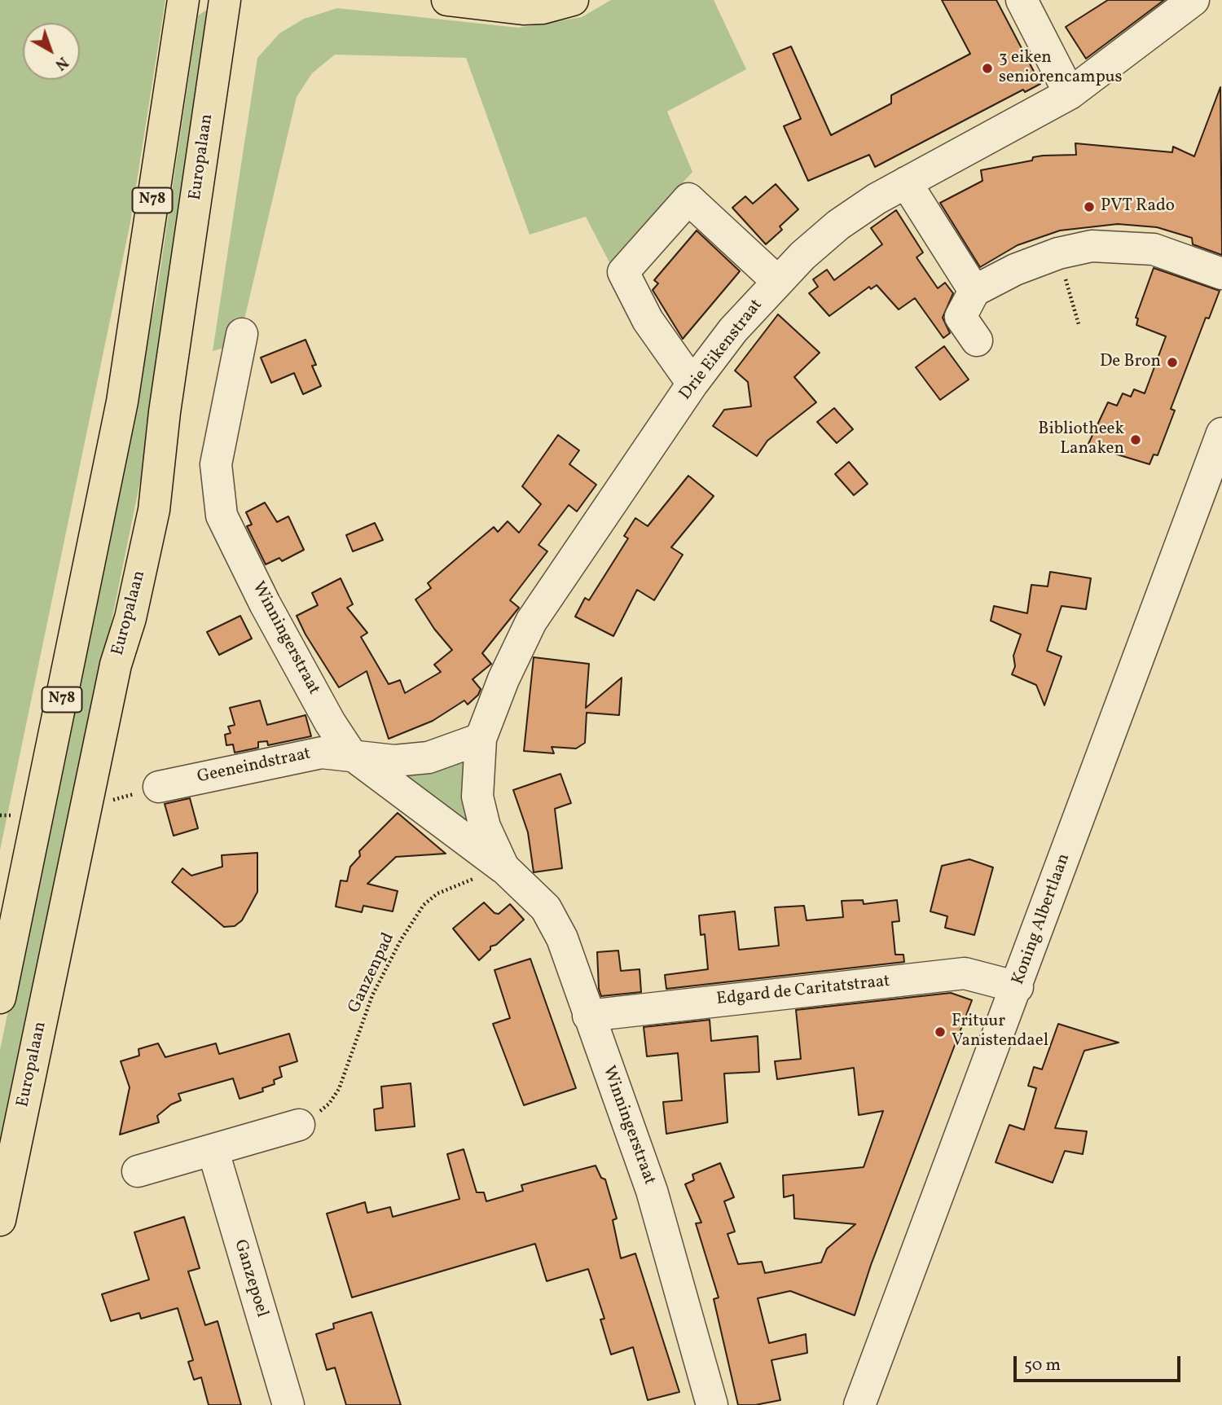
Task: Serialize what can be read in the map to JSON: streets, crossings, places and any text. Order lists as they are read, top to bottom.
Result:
{
  "streets": {
    "main road": ["Europalaan", "N78"],
    "street": [
      "Drie Eikenstraat",
      "Winningerstraat",
      "Geeneindstraat",
      "Koning Albertlaan",
      "Edgard de Caritatstraat",
      "Ganzepoel"
    ],
    "path": ["Ganzenpad"]
  },
  "crossings": [
    ["Drie Eikenstraat", "Winningerstraat"],
    ["Winningerstraat", "Geeneindstraat"],
    ["Winningerstraat", "Ganzenpad"],
    ["Winningerstraat", "Edgard de Caritatstraat"],
    ["Koning Albertlaan", "Edgard de Caritatstraat"]
  ],
  "places": [
    "3 eiken seniorencampus",
    "PVT Rado",
    "De Bron",
    "Bibliotheek Lanaken",
    "Frituur Vanistendael"
  ],
  "scale_bar": "50 m",
  "north": "bottom right"
}
